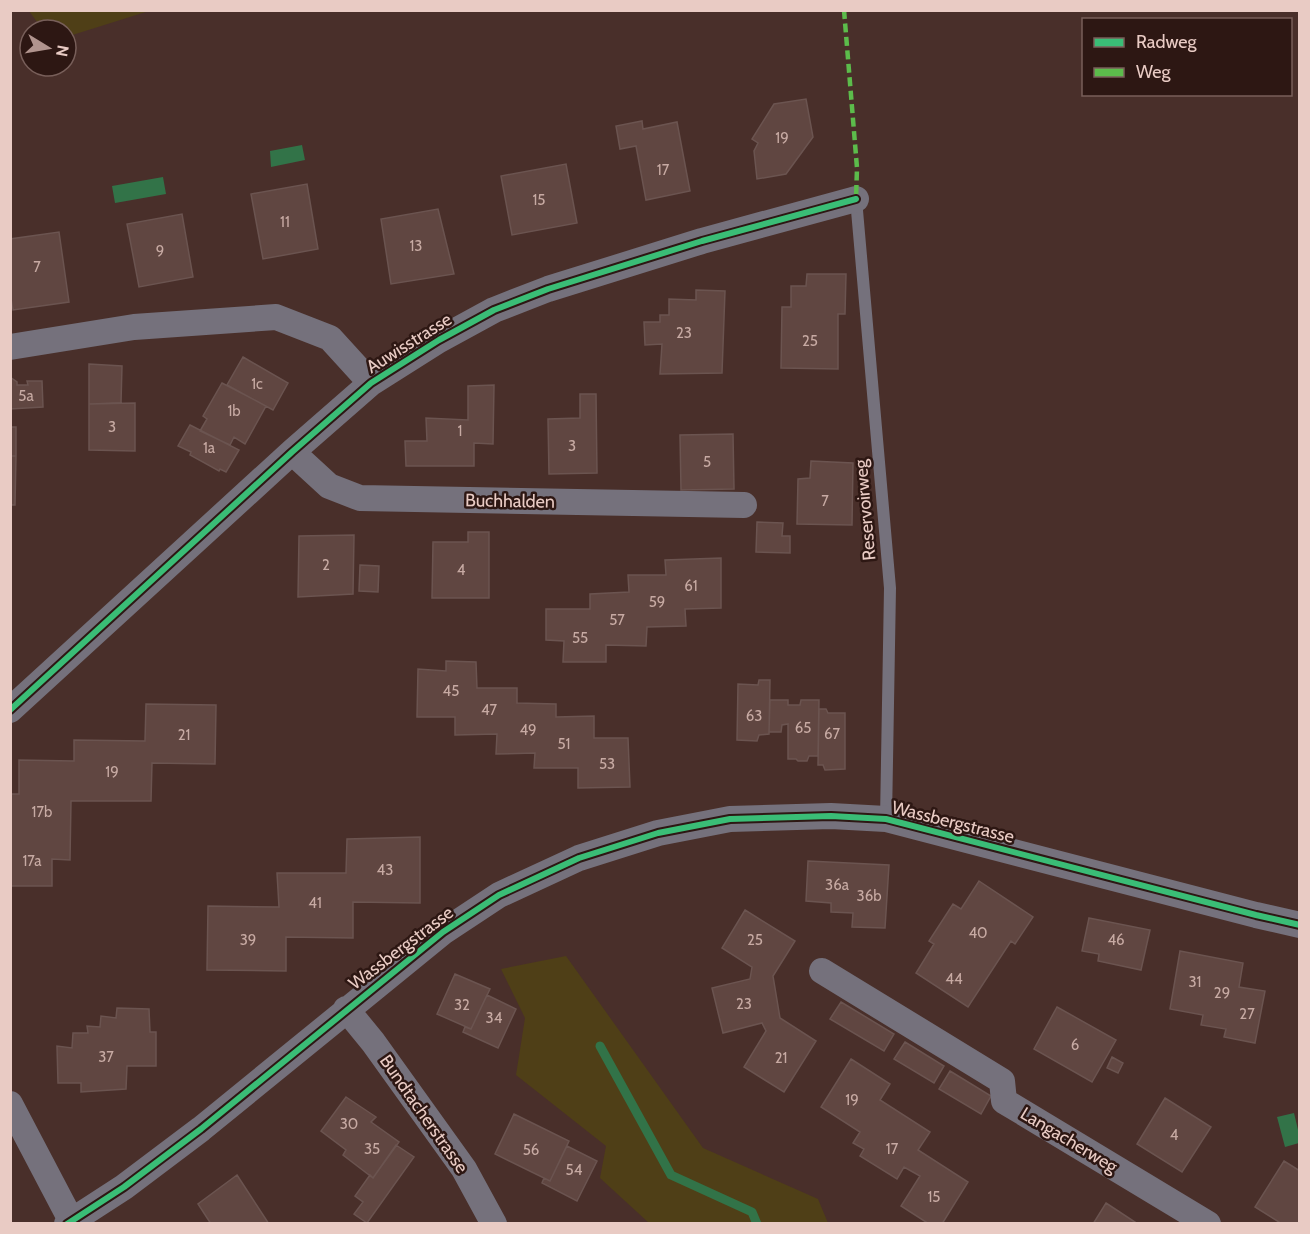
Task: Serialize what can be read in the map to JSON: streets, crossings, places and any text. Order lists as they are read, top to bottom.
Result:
{
  "streets": {
    "street": [
      "Auwisstrasse",
      "Buchhalden",
      "Wassbergstrasse",
      "Bundtacherstrasse",
      "Langacherweg"
    ],
    "lane": ["Reservoirweg"]
  },
  "crossings": [
    ["Auwisstrasse", "Buchhalden"],
    ["Auwisstrasse", "Reservoirweg"],
    ["Reservoirweg", "Wassbergstrasse"],
    ["Wassbergstrasse", "Bundtacherstrasse"]
  ],
  "house_numbers": [
    "19",
    "17",
    "15",
    "11",
    "13",
    "9",
    "7",
    "23",
    "25",
    "1c",
    "5a",
    "1b",
    "3",
    "1",
    "3",
    "1a",
    "5",
    "7",
    "2",
    "4",
    "61",
    "59",
    "57",
    "55",
    "45",
    "47",
    "63",
    "65",
    "49",
    "67",
    "21",
    "51",
    "53",
    "19",
    "17b",
    "17a",
    "43",
    "36a",
    "36b",
    "41",
    "40",
    "39",
    "25",
    "46",
    "44",
    "31",
    "29",
    "23",
    "32",
    "27",
    "34",
    "6",
    "37",
    "21",
    "19",
    "30",
    "4",
    "35",
    "17",
    "56",
    "54",
    "15"
  ],
  "legend": ["Radweg", "Weg"],
  "north": "right"
}
